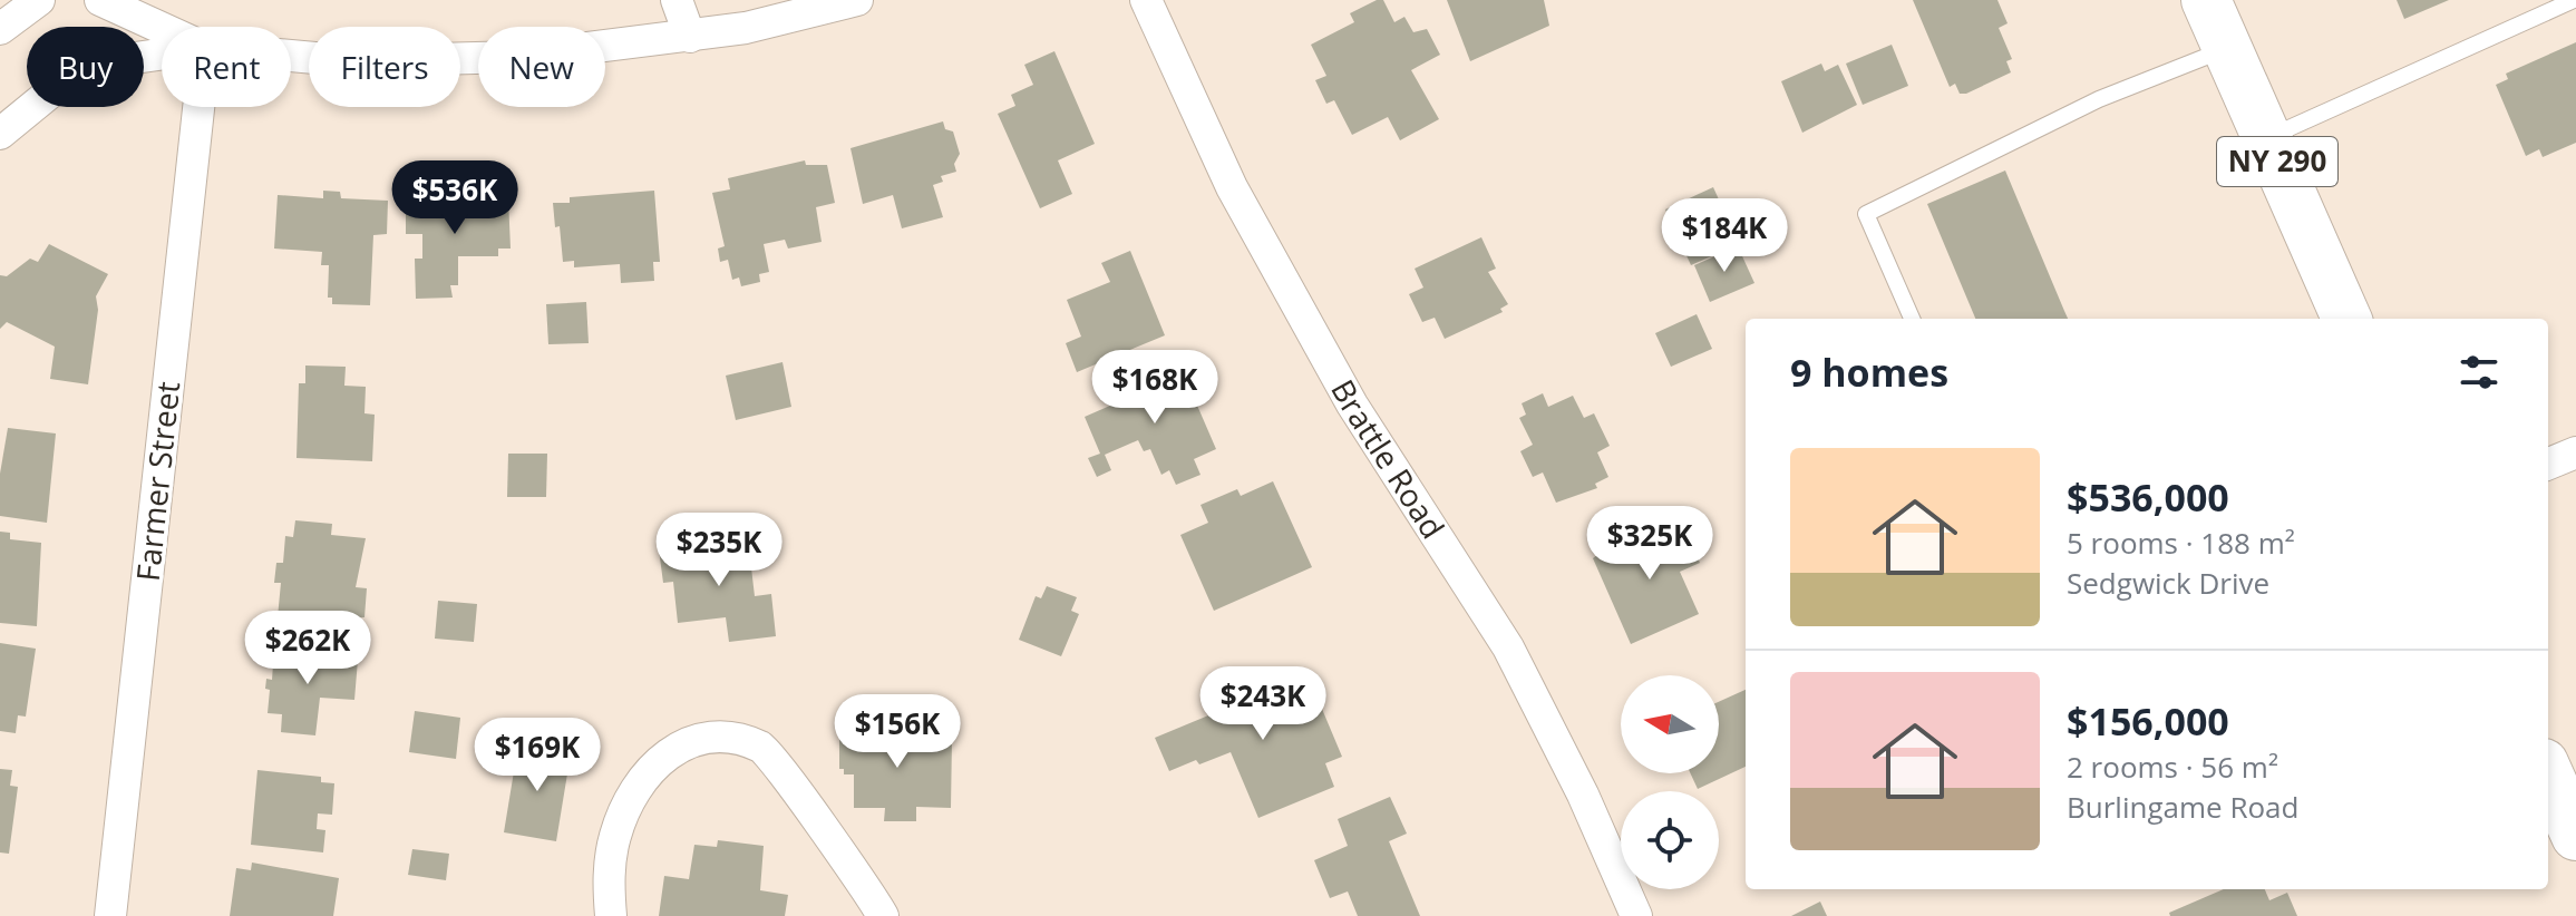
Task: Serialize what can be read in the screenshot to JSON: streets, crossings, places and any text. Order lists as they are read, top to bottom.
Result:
{
  "streets": {
    "main road": ["NY 290"],
    "street": ["Brattle Road", "Farmer Street"]
  },
  "north": "left",
  "page": {
    "chip": [
      "Buy",
      "Rent",
      "Filters",
      "New"
    ],
    "price": [
      "$536K",
      "$184K",
      "$168K",
      "$325K",
      "$235K",
      "$262K",
      "$243K",
      "$156K",
      "$169K"
    ],
    "heading": "9 homes",
    "list": [
      {
        "name": "$536,000",
        "note": "5 rooms · 188 m² · Sedgwick Drive"
      },
      {
        "name": "$156,000",
        "note": "2 rooms · 56 m² · Burlingame Road"
      }
    ]
  }
}
